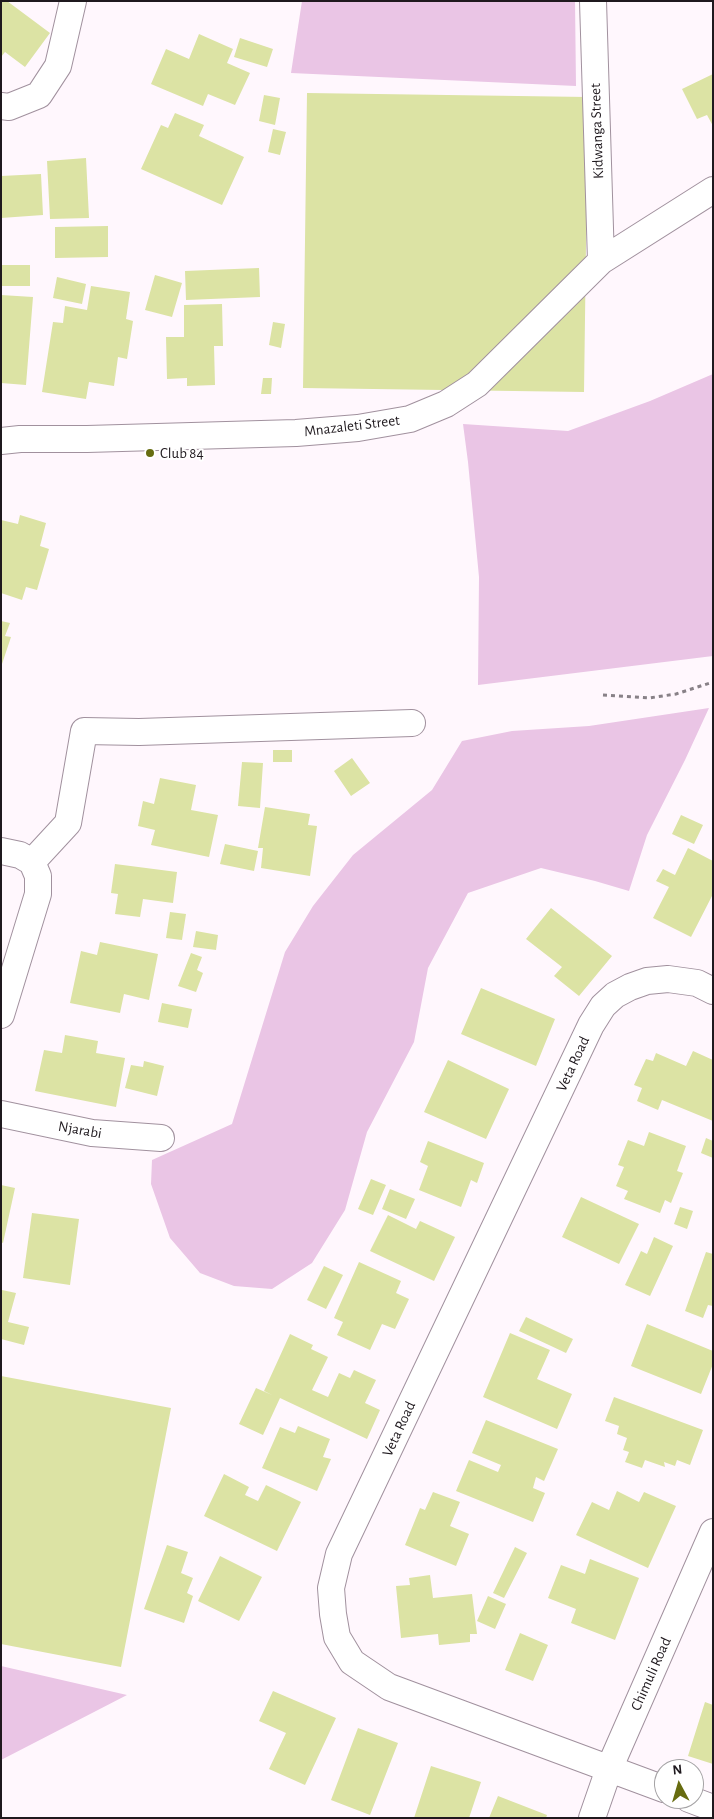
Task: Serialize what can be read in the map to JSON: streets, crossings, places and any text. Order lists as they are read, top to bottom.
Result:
{
  "streets": {
    "street": [
      "Kidwanga Street",
      "Mnazaleti Street",
      "Veta Road",
      "Njarabi",
      "Chimuli Road"
    ]
  },
  "crossings": [
    ["Kidwanga Street", "Mnazaleti Street"],
    ["Veta Road", "Chimuli Road"]
  ],
  "places": ["Club 84"],
  "north": "top"
}
